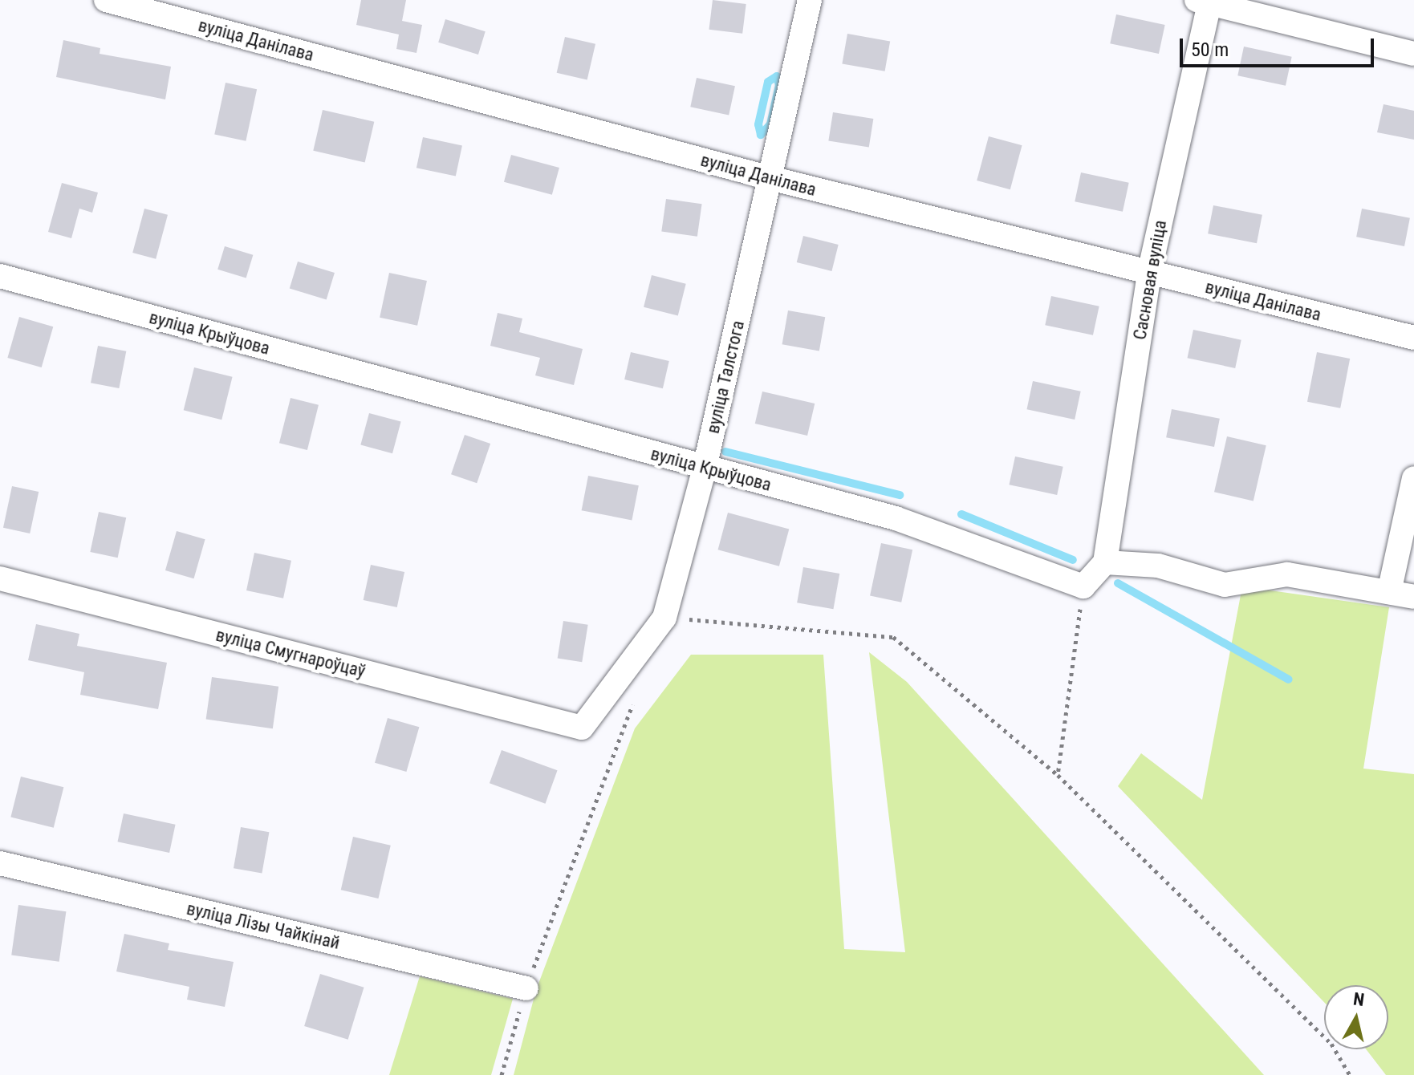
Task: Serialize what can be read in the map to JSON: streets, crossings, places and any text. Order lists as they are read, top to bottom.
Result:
{
  "streets": {
    "street": [
      "вуліца Данілава",
      "Сасновая вуліца",
      "вуліца Крыўцова",
      "вуліца Талстога",
      "вуліца Смугнароўцаў",
      "вуліца Лізы Чайкінай"
    ]
  },
  "crossings": [
    ["вуліца Данілава", "Сасновая вуліца"],
    ["вуліца Данілава", "вуліца Талстога"],
    ["вуліца Крыўцова", "вуліца Талстога"],
    ["вуліца Талстога", "вуліца Смугнароўцаў"]
  ],
  "scale_bar": "50 m",
  "north": "top"
}
